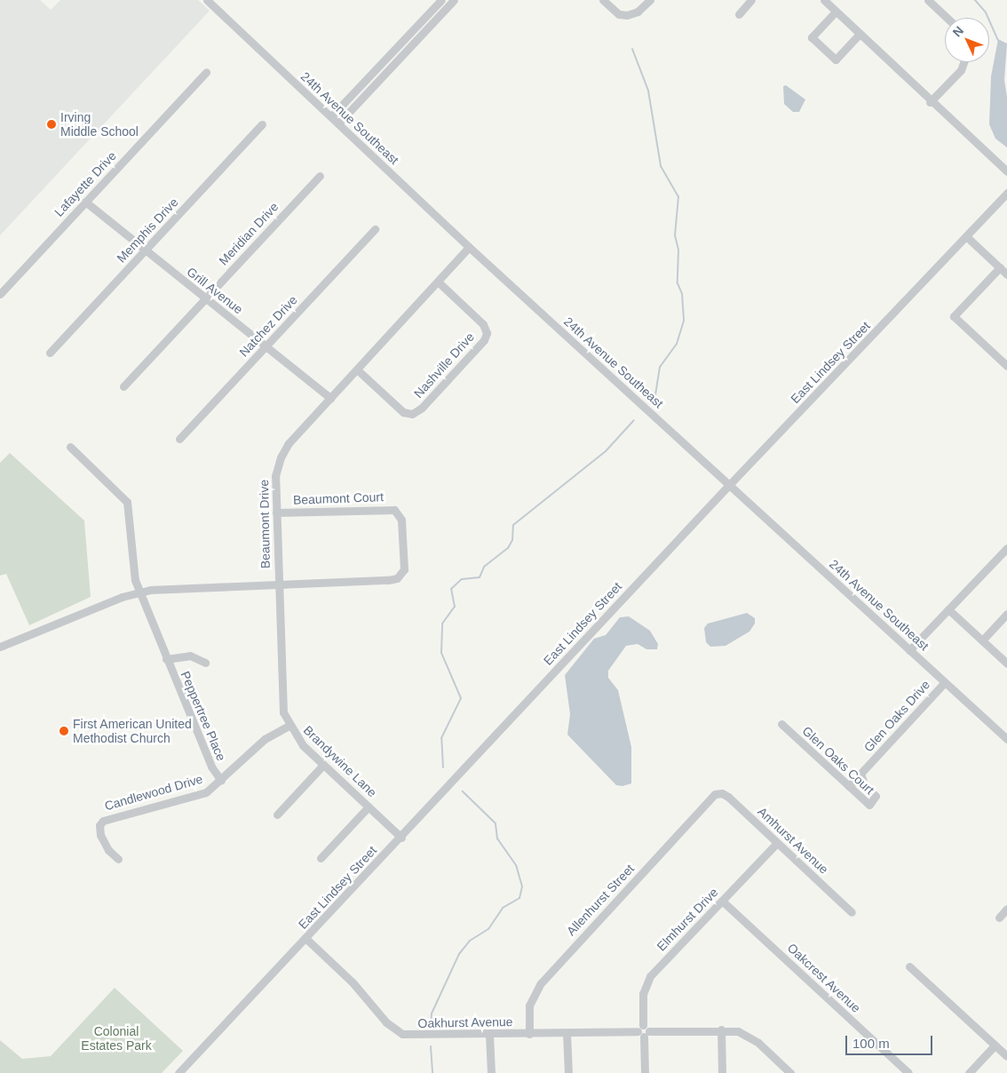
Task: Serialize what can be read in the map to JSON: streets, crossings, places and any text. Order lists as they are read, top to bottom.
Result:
{
  "streets": {
    "street": [
      "24th Avenue Southeast",
      "Lafayette Drive",
      "Memphis Drive",
      "Meridian Drive",
      "Grill Avenue",
      "Natchez Drive",
      "East Lindsey Street",
      "Nashville Drive",
      "Beaumont Court",
      "Beaumont Drive",
      "Peppertree Place",
      "Glen Oaks Drive",
      "Glen Oaks Court",
      "Brandywine Lane",
      "Candlewood Drive",
      "Amhurst Avenue",
      "Allenhurst Street",
      "Elmhurst Drive",
      "Oakcrest Avenue",
      "Oakhurst Avenue"
    ]
  },
  "crossings": [
    ["24th Avenue Southeast", "East Lindsey Street"],
    ["24th Avenue Southeast", "Beaumont Drive"],
    ["24th Avenue Southeast", "Glen Oaks Drive"],
    ["Lafayette Drive", "Grill Avenue"],
    ["Memphis Drive", "Grill Avenue"],
    ["Meridian Drive", "Grill Avenue"],
    ["Grill Avenue", "Natchez Drive"],
    ["Grill Avenue", "Beaumont Drive"],
    ["East Lindsey Street", "Brandywine Lane"],
    ["East Lindsey Street", "Oakhurst Avenue"],
    ["Nashville Drive", "Beaumont Drive"],
    ["Beaumont Court", "Beaumont Drive"],
    ["Beaumont Court", "Brandywine Lane"],
    ["Beaumont Drive", "Peppertree Place"],
    ["Beaumont Drive", "Brandywine Lane"],
    ["Peppertree Place", "Candlewood Drive"],
    ["Glen Oaks Drive", "Glen Oaks Court"],
    ["Brandywine Lane", "Candlewood Drive"],
    ["Amhurst Avenue", "Allenhurst Street"],
    ["Amhurst Avenue", "Elmhurst Drive"],
    ["Allenhurst Street", "Oakhurst Avenue"],
    ["Elmhurst Drive", "Oakcrest Avenue"],
    ["Elmhurst Drive", "Oakhurst Avenue"]
  ],
  "parks": ["Colonial Estates Park"],
  "places": ["Irving Middle School", "First American United Methodist Church"],
  "scale_bar": "100 m",
  "north": "top left"
}
